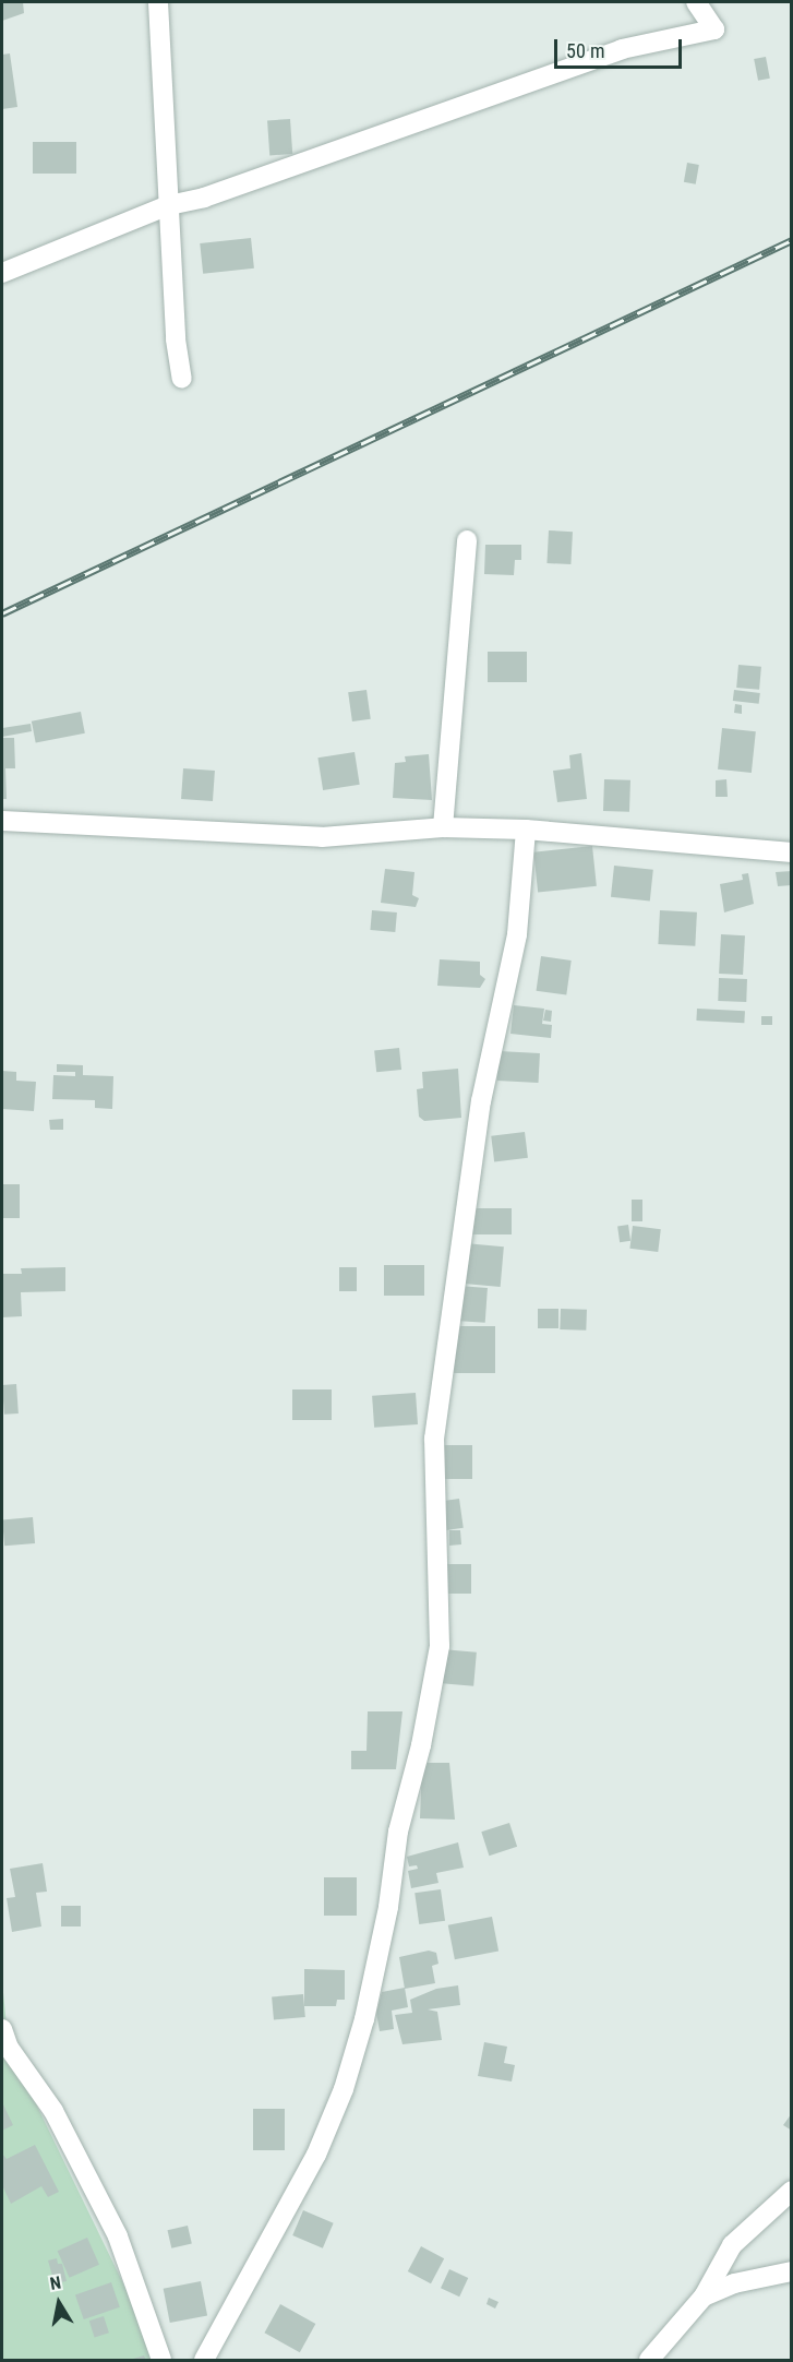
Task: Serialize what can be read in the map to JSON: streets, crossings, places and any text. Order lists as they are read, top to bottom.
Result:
{
  "scale_bar": "50 m",
  "north": "top"
}
